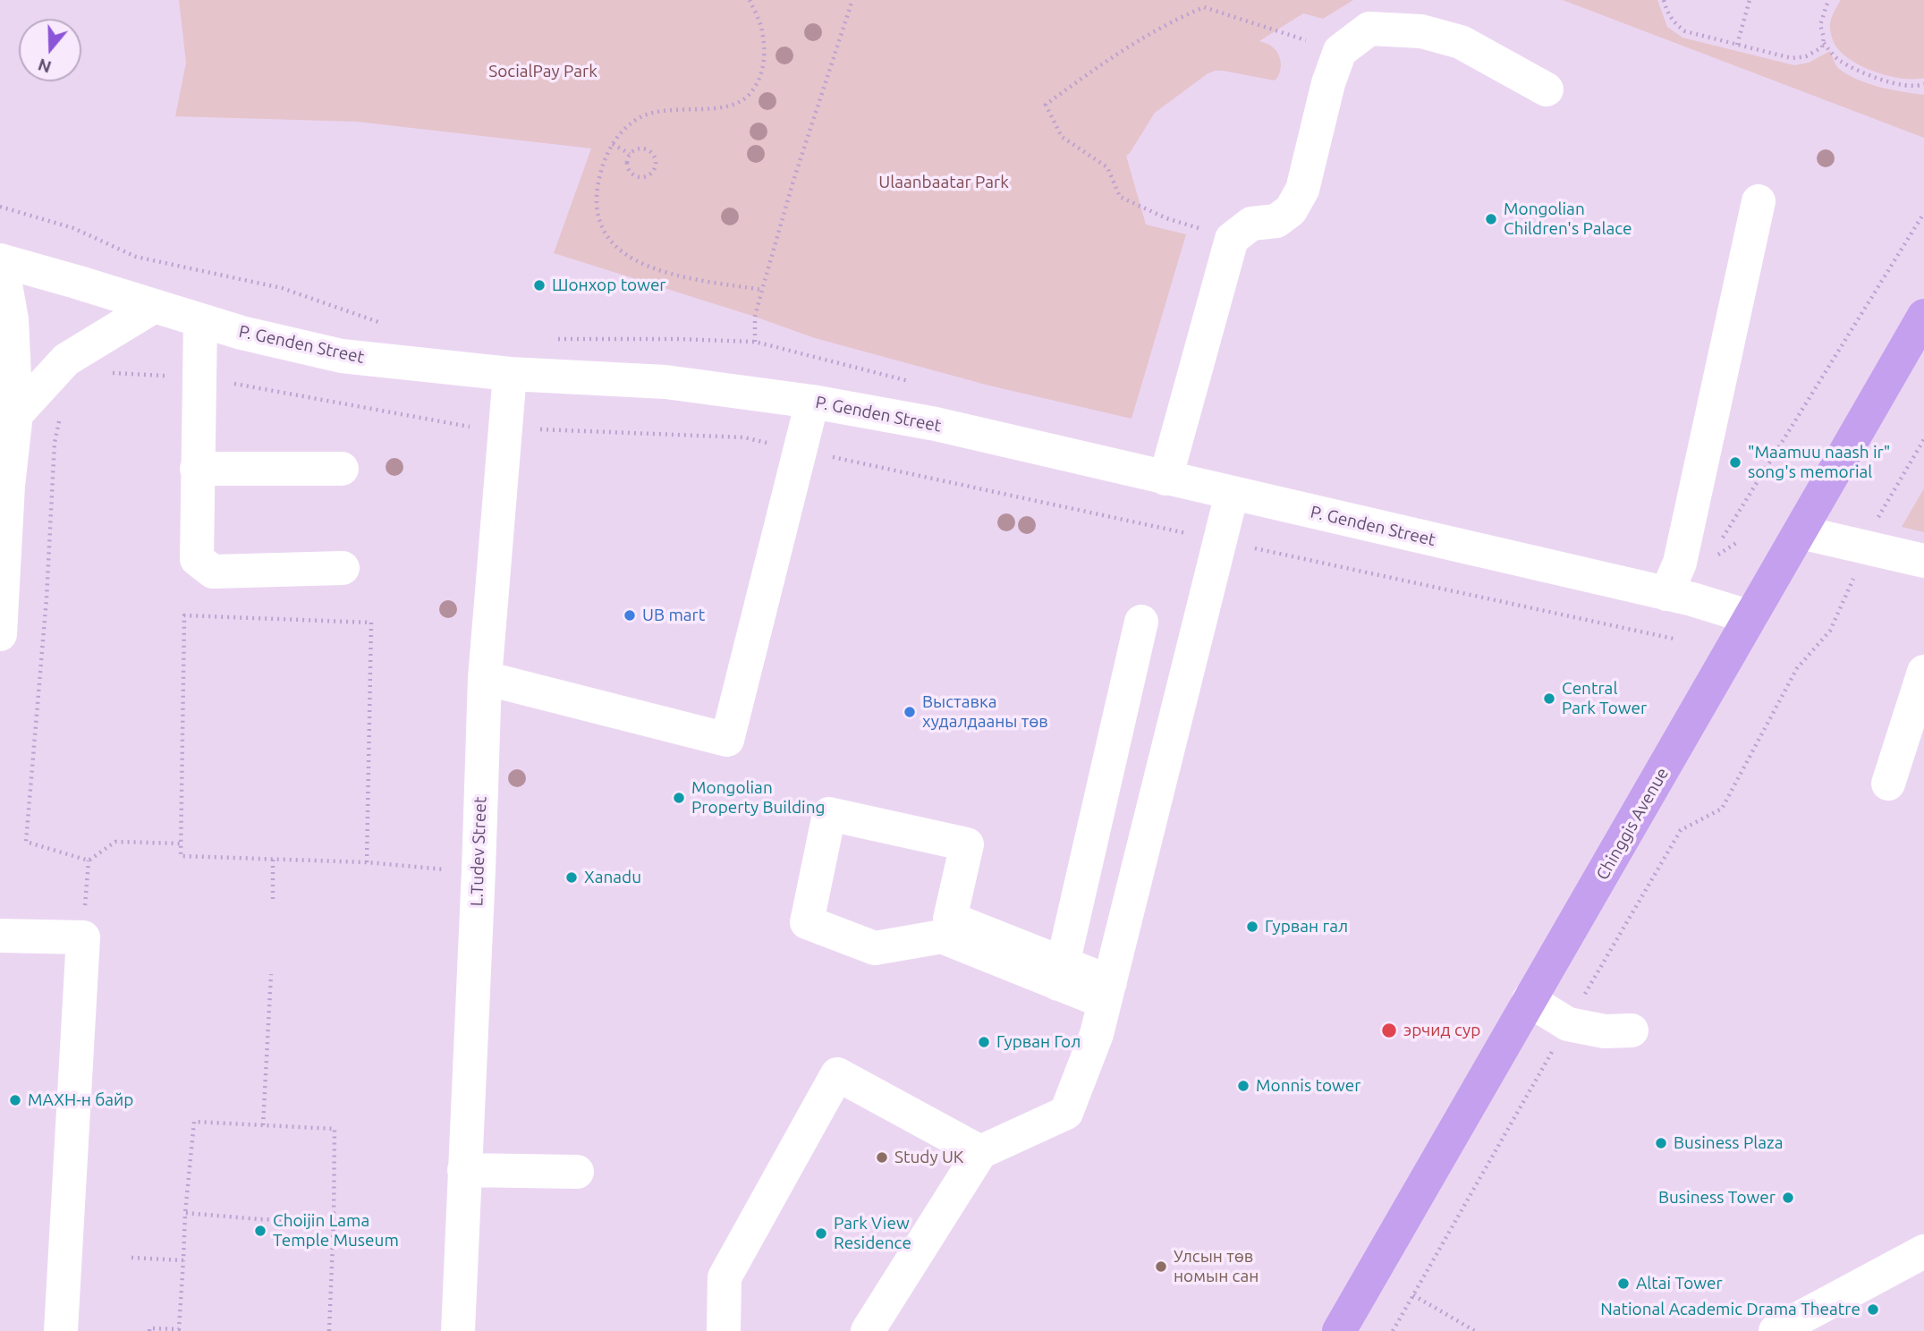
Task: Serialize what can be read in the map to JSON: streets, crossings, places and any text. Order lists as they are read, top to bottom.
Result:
{
  "streets": {
    "highway": ["Chinggis Avenue"],
    "street": ["P. Genden Street", "L.Tudev Street"]
  },
  "crossings": [
    ["P. Genden Street", "Chinggis Avenue"],
    ["P. Genden Street", "L.Tudev Street"]
  ],
  "parks": ["SocialPay Park", "Ulaanbaatar Park"],
  "places": [
    "Mongolian Children's Palace",
    "Шонхор tower",
    "\"Maamuu naash ir\" song's memorial",
    "UB mart",
    "Central Park Tower",
    "Выставка худалдааны төв",
    "Mongolian Property Building",
    "Xanadu",
    "Гурван гал",
    "эрчид сур",
    "Гурван Гол",
    "Monnis tower",
    "МАХН-н байр",
    "Business Plaza",
    "Study UK",
    "Business Tower",
    "Choijin Lama Temple Museum",
    "Park View Residence",
    "Улсын төв номын сан",
    "Altai Tower",
    "National Academic Drama Theatre"
  ],
  "north": "bottom"
}
